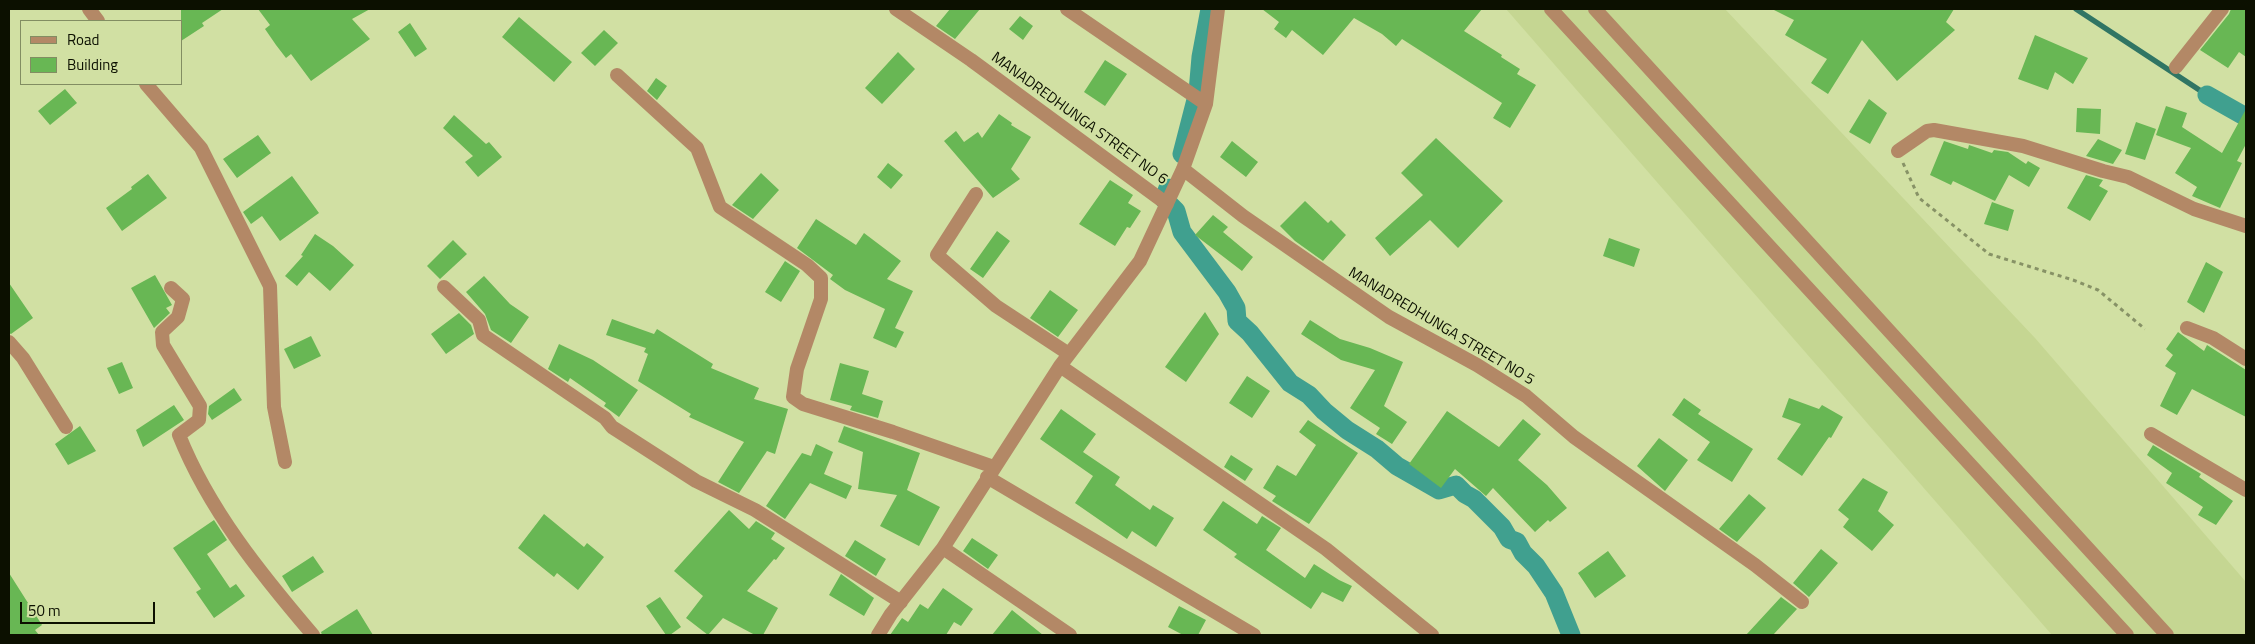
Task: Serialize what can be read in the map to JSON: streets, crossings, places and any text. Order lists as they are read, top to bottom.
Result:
{
  "streets": {
    "street": ["MANADREDHUNGA STREET NO 6", "MANADREDHUNGA STREET NO 5"]
  },
  "legend": ["Road", "Building"],
  "scale_bar": "50 m"
}
